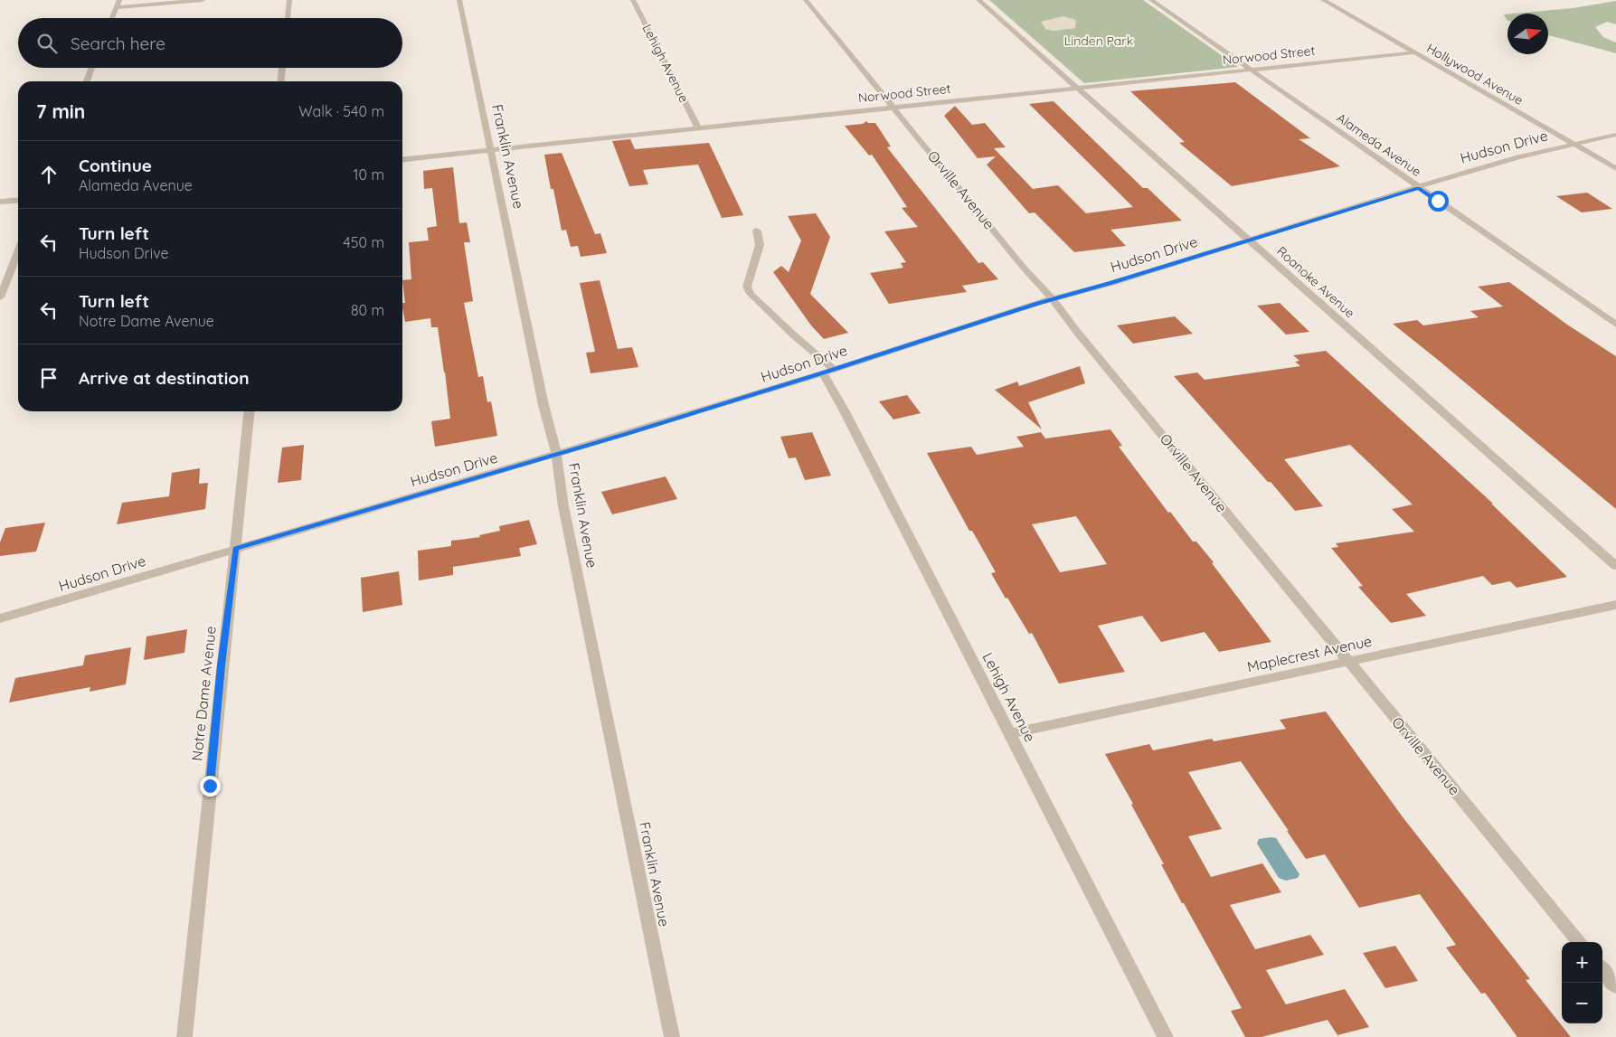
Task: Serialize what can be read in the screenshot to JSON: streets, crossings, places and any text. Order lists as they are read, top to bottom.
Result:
{
  "streets": {
    "street": [
      "Norwood Street",
      "Lehigh Avenue",
      "Hollywood Avenue",
      "Alameda Avenue",
      "Hudson Drive",
      "Franklin Avenue",
      "Orville Avenue",
      "Roanoke Avenue",
      "Maplecrest Avenue",
      "Notre Dame Avenue"
    ]
  },
  "crossings": [
    ["Norwood Street", "Lehigh Avenue"],
    ["Norwood Street", "Hollywood Avenue"],
    ["Norwood Street", "Alameda Avenue"],
    ["Norwood Street", "Franklin Avenue"],
    ["Norwood Street", "Orville Avenue"],
    ["Norwood Street", "Roanoke Avenue"],
    ["Lehigh Avenue", "Hudson Drive"],
    ["Lehigh Avenue", "Maplecrest Avenue"],
    ["Hollywood Avenue", "Hudson Drive"],
    ["Alameda Avenue", "Hudson Drive"],
    ["Hudson Drive", "Franklin Avenue"],
    ["Hudson Drive", "Orville Avenue"],
    ["Hudson Drive", "Roanoke Avenue"],
    ["Hudson Drive", "Notre Dame Avenue"],
    ["Orville Avenue", "Maplecrest Avenue"]
  ],
  "parks": ["Linden Park"],
  "north": "right",
  "page": {
    "search": "Search here",
    "heading": ["7 min", "Walk · 540 m"],
    "list": [
      ["Continue", "Alameda Avenue", "10 m"],
      ["Turn left", "Hudson Drive", "450 m"],
      ["Turn left", "Notre Dame Avenue", "80 m"],
      "Arrive at destination"
    ],
    "map_buttons": ["+", "−"]
  }
}
